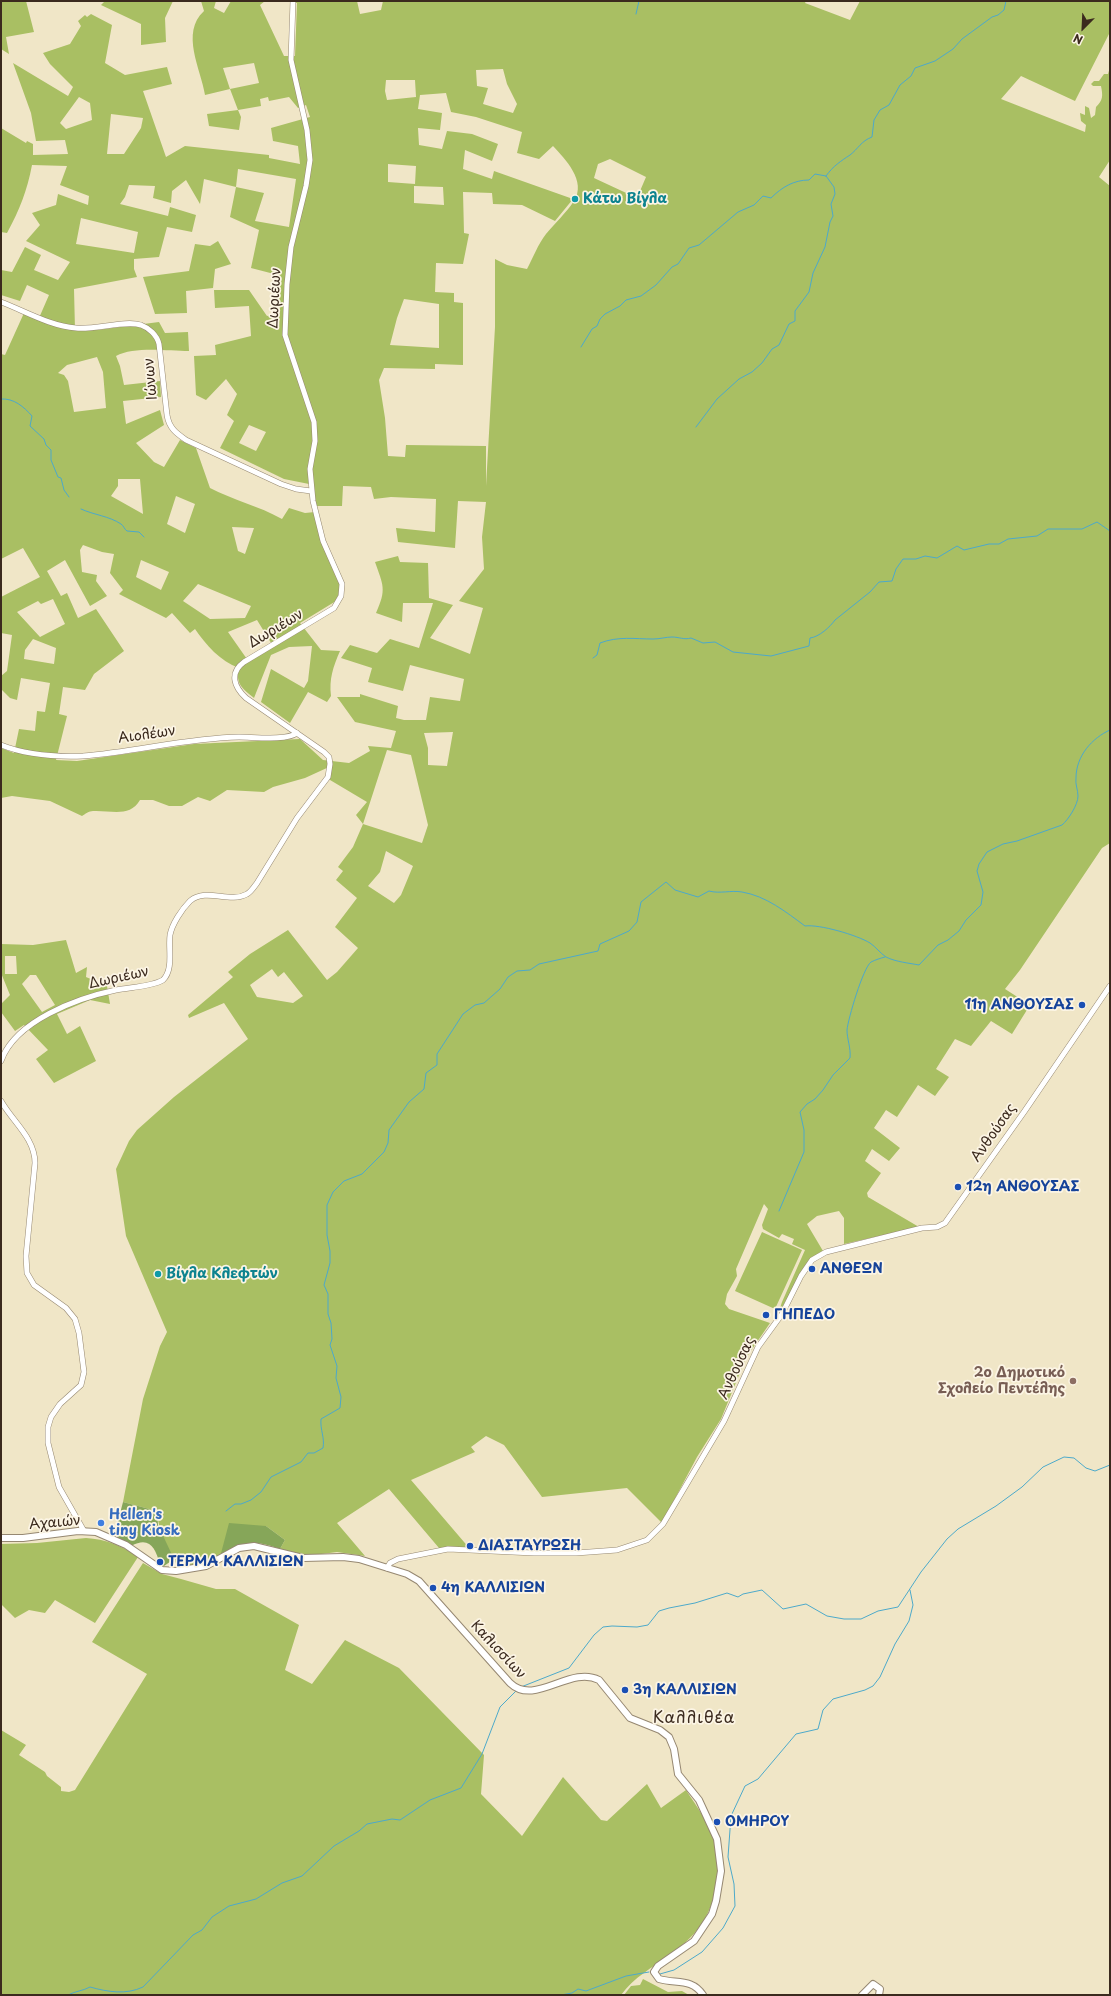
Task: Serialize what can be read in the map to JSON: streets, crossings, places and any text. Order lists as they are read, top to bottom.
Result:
{
  "streets": {
    "main road": ["Αχαιών", "Καλισσίων"],
    "street": [
      "Δωριέων",
      "Ιώνων",
      "Αιολέων",
      "Ανθούσας"
    ]
  },
  "crossings": [
    ["Δωριέων", "Ιώνων"],
    ["Δωριέων", "Αιολέων"],
    ["Ανθούσας", "Καλισσίων"],
    ["Αχαιών", "Καλισσίων"]
  ],
  "districts": ["Καλλιθέα"],
  "places": [
    "Κάτω Βίγλα",
    "11η ΑΝΘΟΥΣΑΣ",
    "12η ΑΝΘΟΥΣΑΣ",
    "ΑΝΘΕΩΝ",
    "Βίγλα Κλεφτών",
    "ΓΗΠΕΔΟ",
    "2ο Δημοτικό Σχολείο Πεντέλης",
    "Hellen's tiny Kiosk",
    "ΔΙΑΣΤΑΥΡΩΣΗ",
    "ΤΕΡΜΑ ΚΑΛΛΙΣΙΩΝ",
    "4η ΚΑΛΛΙΣΙΩΝ",
    "3η ΚΑΛΛΙΣΙΩΝ",
    "ΟΜΗΡΟΥ"
  ],
  "north": "bottom left"
}
